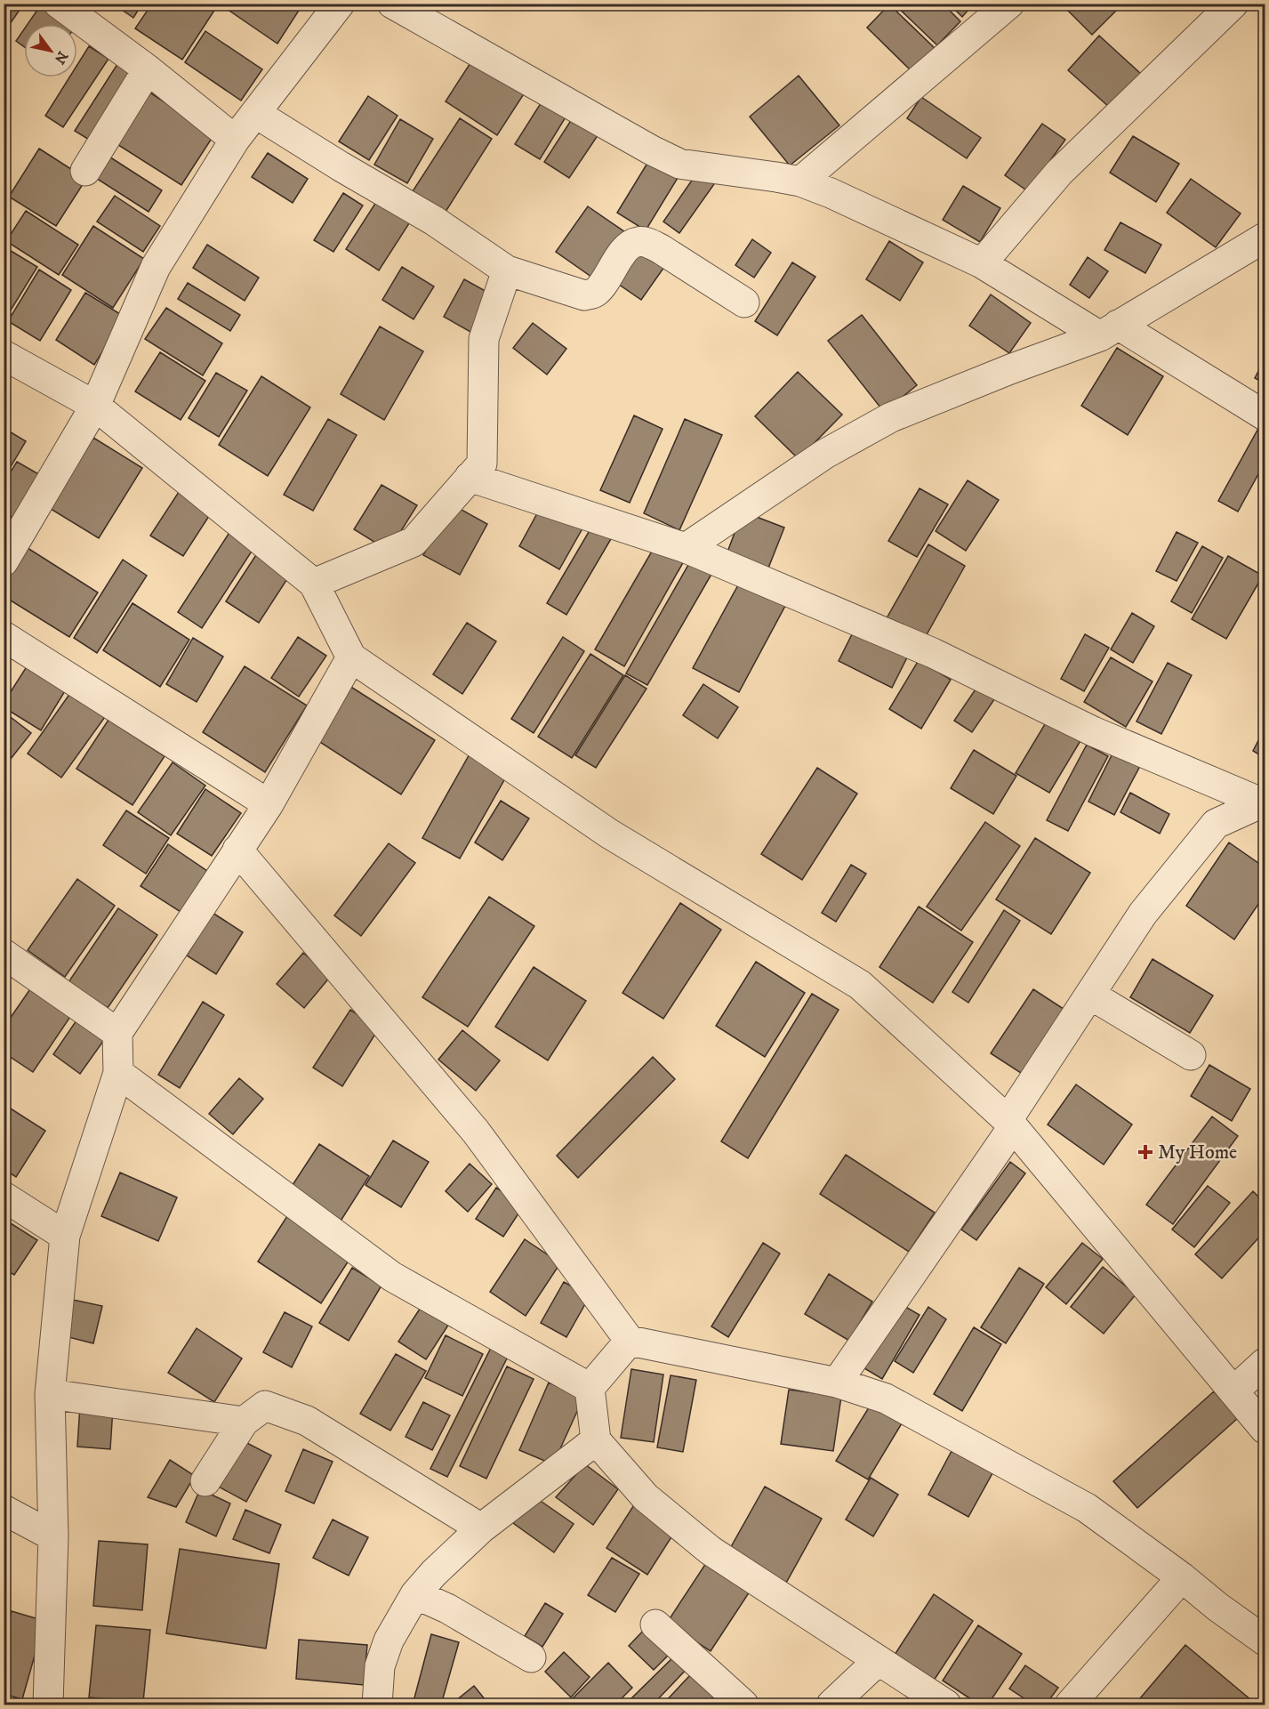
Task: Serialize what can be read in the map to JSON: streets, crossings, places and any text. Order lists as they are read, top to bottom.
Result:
{
  "places": {
    "health": ["My Home"]
  },
  "north": "bottom right"
}
